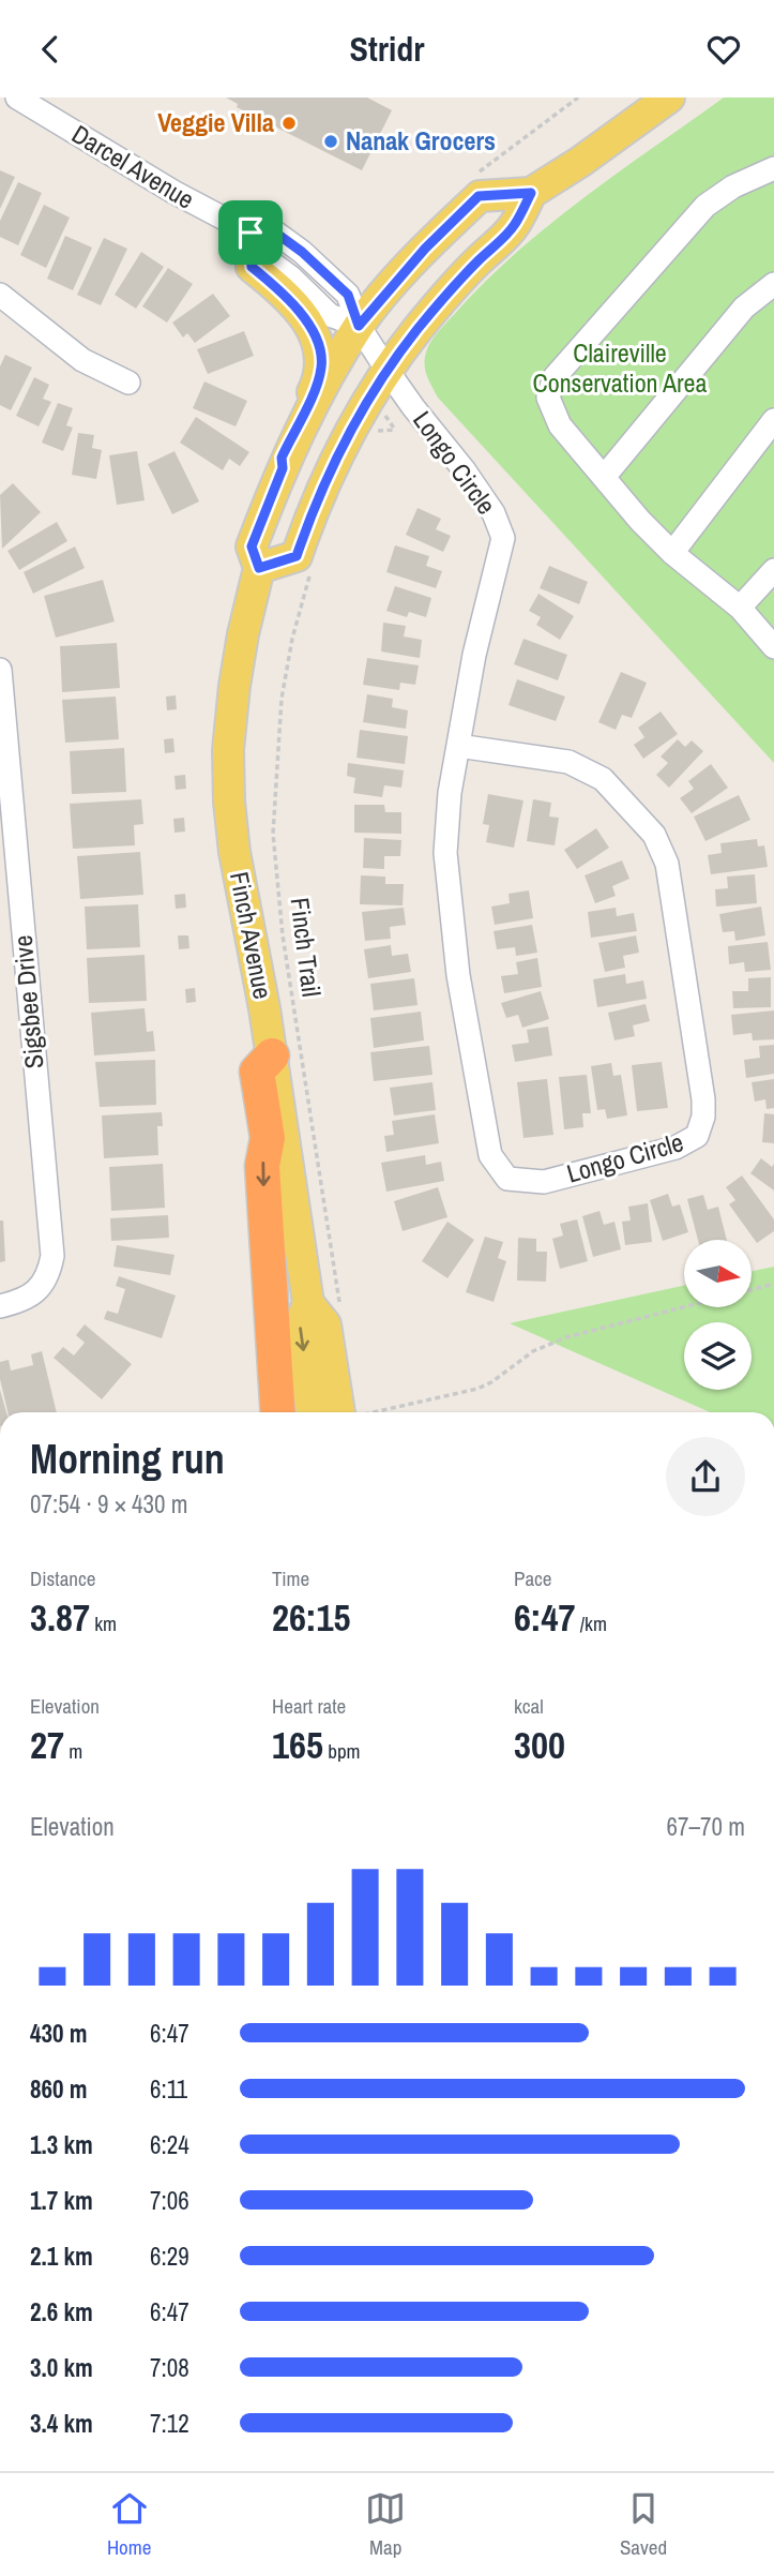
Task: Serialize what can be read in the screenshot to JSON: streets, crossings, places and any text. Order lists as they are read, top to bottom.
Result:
{
  "streets": {
    "main road": ["Finch Avenue"],
    "street": ["Darcel Avenue", "Longo Circle", "Sigsbee Drive"],
    "path": ["Finch Trail"]
  },
  "crossings": [
    ["Darcel Avenue", "Longo Circle"],
    ["Darcel Avenue", "Finch Avenue"],
    ["Longo Circle", "Finch Avenue"]
  ],
  "parks": ["Claireville Conservation Area"],
  "places": ["Veggie Villa", "Nanak Grocers"],
  "north": "right",
  "page": {
    "header": "Stridr",
    "heading": ["Morning run", "07:54 · 9 × 430 m"],
    "stats": [
      ["Distance", "3.87 km"],
      ["Time", "26:15"],
      ["Pace", "6:47 /km"],
      ["Elevation", "27 m"],
      ["Heart rate", "165 bpm"],
      ["kcal", "300"]
    ],
    "chart": ["Elevation", "67–70 m"],
    "list": [
      {
        "name": "430 m",
        "note": "6:47"
      },
      {
        "name": "860 m",
        "note": "6:11"
      },
      {
        "name": "1.3 km",
        "note": "6:24"
      },
      {
        "name": "1.7 km",
        "note": "7:06"
      },
      {
        "name": "2.1 km",
        "note": "6:29"
      },
      {
        "name": "2.6 km",
        "note": "6:47"
      },
      {
        "name": "3.0 km",
        "note": "7:08"
      },
      {
        "name": "3.4 km",
        "note": "7:12"
      }
    ],
    "tabs": ["Home", "Map", "Saved"]
  }
}
